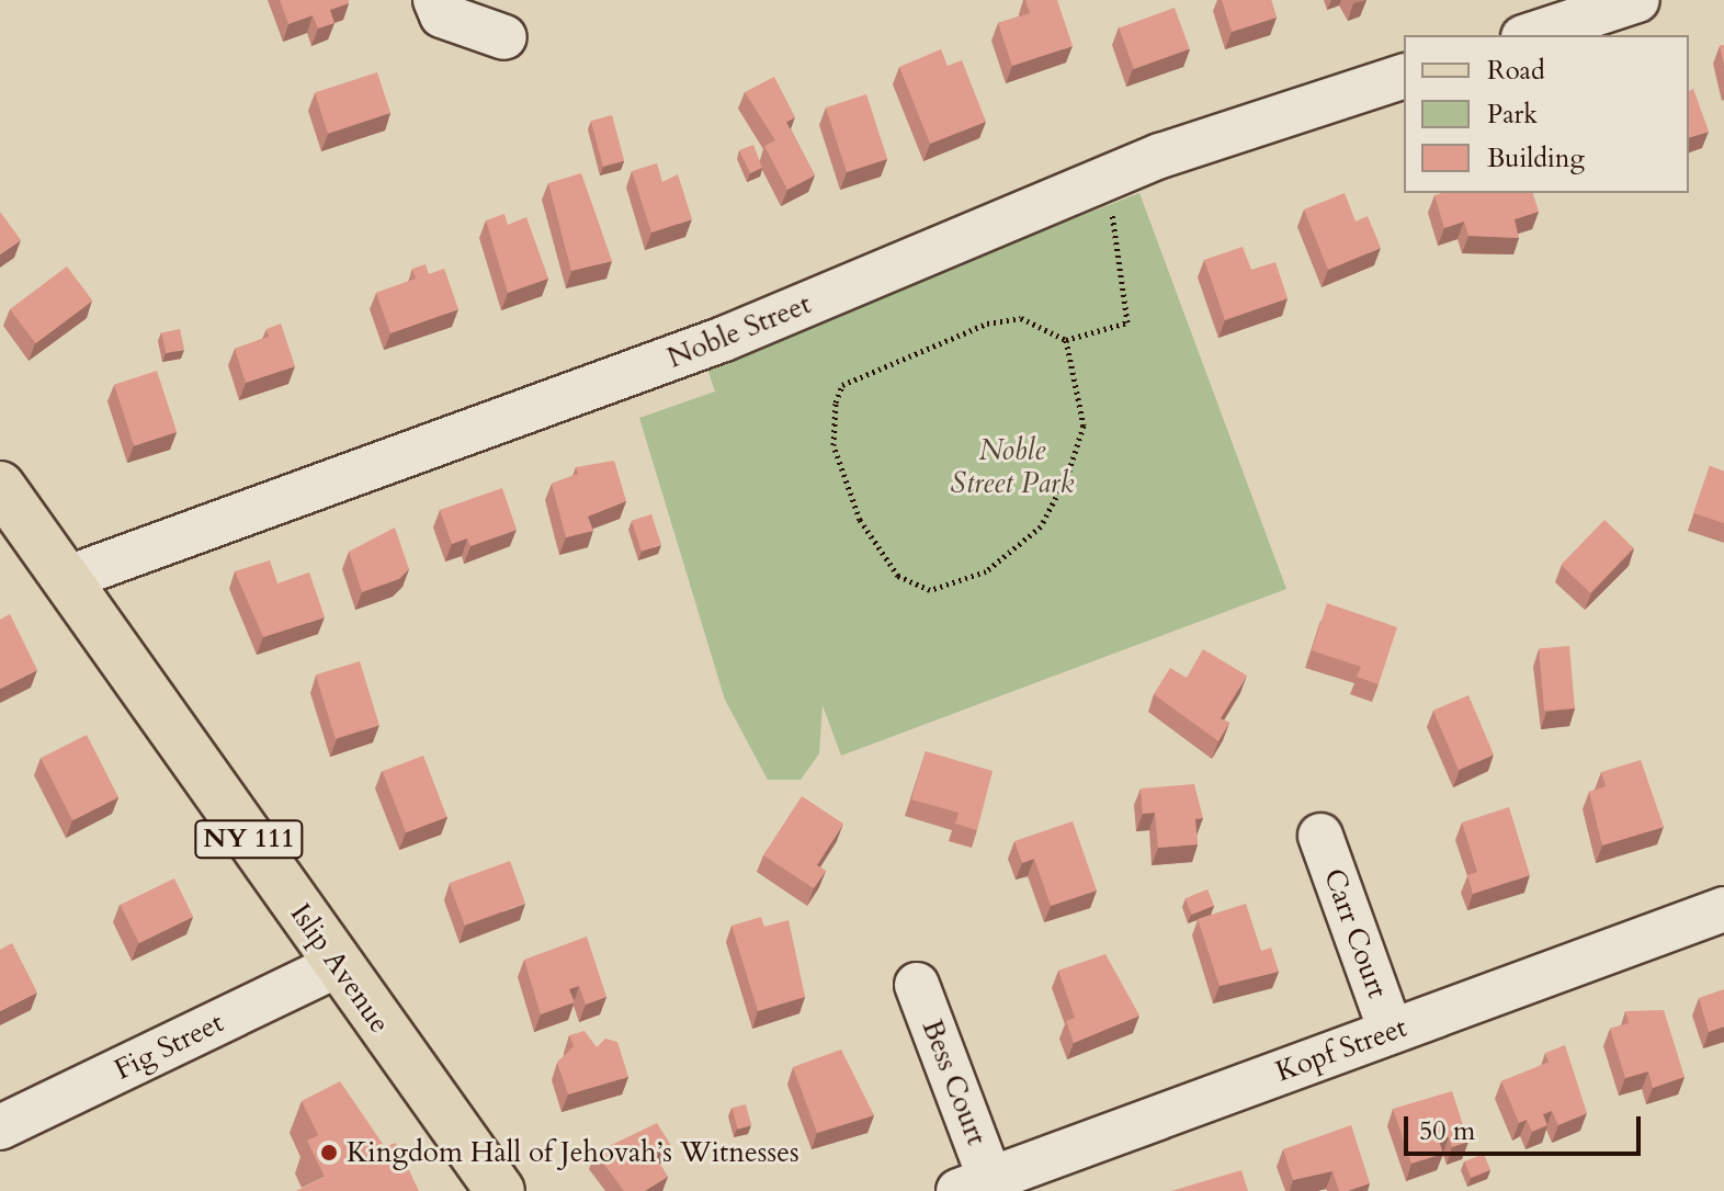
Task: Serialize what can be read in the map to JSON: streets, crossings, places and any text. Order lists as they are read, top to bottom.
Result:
{
  "streets": {
    "main road": ["NY 111", "Islip Avenue"],
    "street": [
      "Noble Street",
      "Carr Court",
      "Fig Street",
      "Kopf Street",
      "Bess Court"
    ]
  },
  "crossings": [
    ["Noble Street", "Islip Avenue"],
    ["Carr Court", "Kopf Street"],
    ["Islip Avenue", "Fig Street"],
    ["Kopf Street", "Bess Court"]
  ],
  "parks": ["Noble Street Park"],
  "places": ["Kingdom Hall of Jehovah’s Witnesses"],
  "legend": ["Road", "Park", "Building"],
  "scale_bar": "50 m"
}
